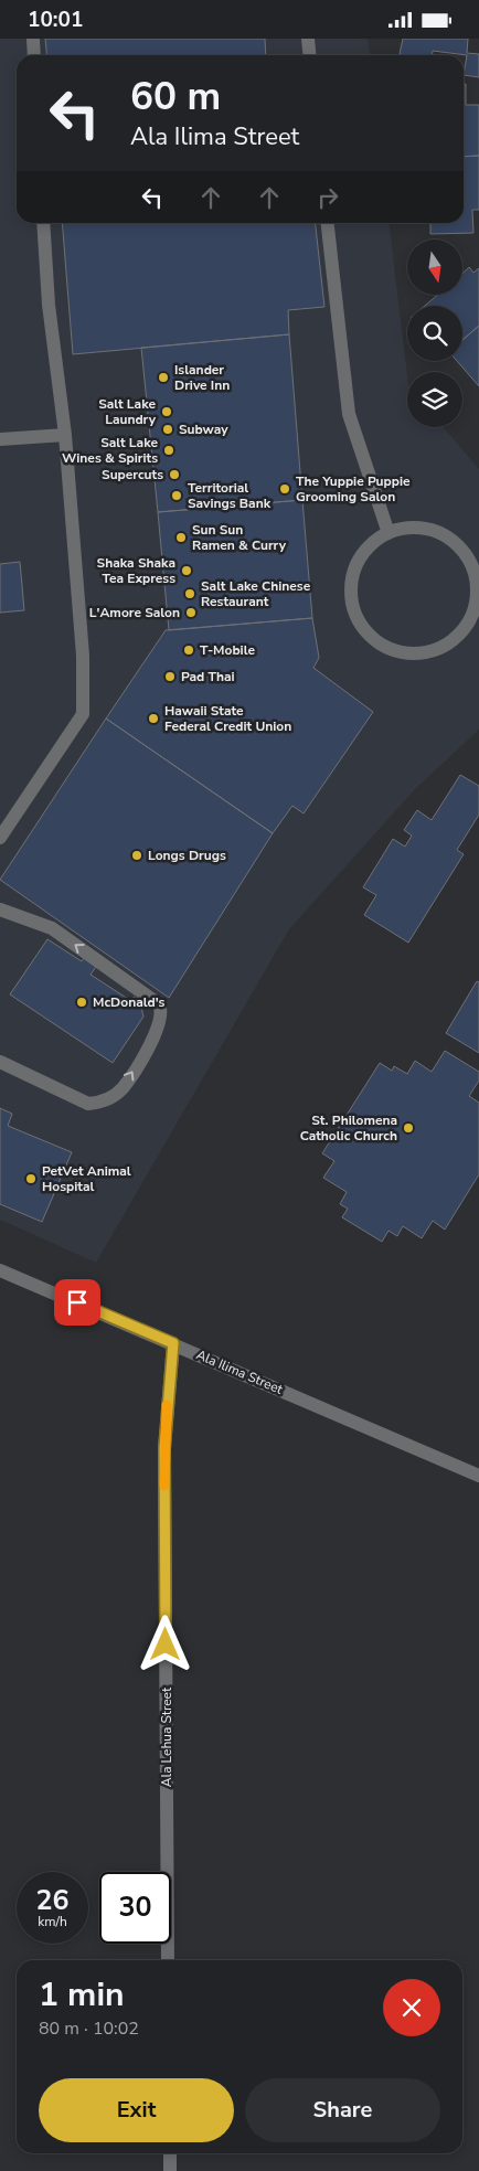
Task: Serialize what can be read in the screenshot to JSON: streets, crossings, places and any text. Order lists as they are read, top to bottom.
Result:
{
  "streets": {
    "street": ["Ala Ilima Street", "Ala Lehua Street"]
  },
  "crossings": [
    ["Ala Ilima Street", "Ala Lehua Street"]
  ],
  "places": [
    "Islander Drive Inn",
    "Salt Lake Laundry",
    "Subway",
    "Salt Lake Wines & Spirits",
    "Supercuts",
    "The Yuppie Puppie Grooming Salon",
    "Territorial Savings Bank",
    "Sun Sun Ramen & Curry",
    "Shaka Shaka Tea Express",
    "Salt Lake Chinese Restaurant",
    "L'Amore Salon",
    "T-Mobile",
    "Pad Thai",
    "Hawaii State Federal Credit Union",
    "Longs Drugs",
    "McDonald's",
    "St. Philomena Catholic Church",
    "PetVet Animal Hospital"
  ],
  "north": "bottom",
  "page": {
    "status": "10:01",
    "turn": ["60 m", "Ala Ilima Street"],
    "speed": "26 km/h",
    "limit": "30",
    "heading": ["1 min", "80 m · 10:02"],
    "buttons": ["Exit", "Share"]
  }
}
